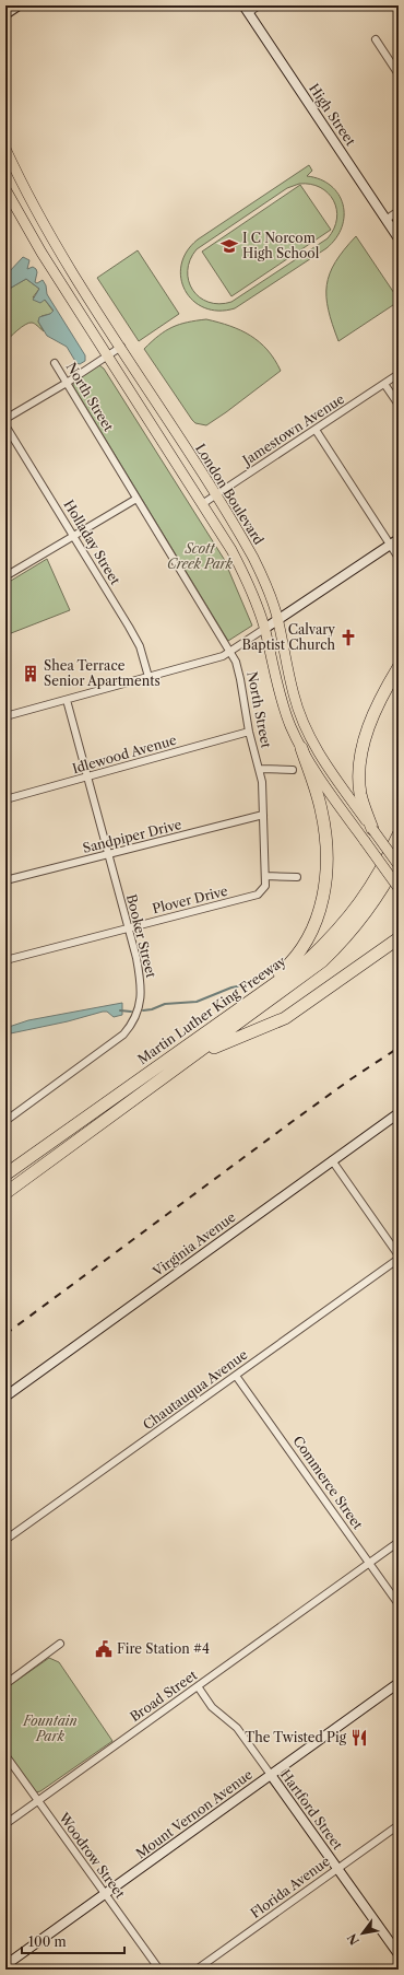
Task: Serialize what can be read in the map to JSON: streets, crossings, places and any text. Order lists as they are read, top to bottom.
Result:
{
  "streets": {
    "highway": ["Martin Luther King Freeway"],
    "main road": ["London Boulevard"],
    "street": [
      "High Street",
      "North Street",
      "Jamestown Avenue",
      "Holladay Street",
      "Idlewood Avenue",
      "Sandpiper Drive",
      "Plover Drive",
      "Booker Street",
      "Virginia Avenue",
      "Chautauqua Avenue",
      "Commerce Street",
      "Broad Street",
      "Hartford Street",
      "Mount Vernon Avenue",
      "Woodrow Street",
      "Florida Avenue"
    ]
  },
  "crossings": [
    ["North Street", "Idlewood Avenue"],
    ["North Street", "Sandpiper Drive"],
    ["North Street", "Plover Drive"],
    ["Jamestown Avenue", "London Boulevard"],
    ["Idlewood Avenue", "Booker Street"],
    ["Sandpiper Drive", "Booker Street"],
    ["Plover Drive", "Booker Street"],
    ["Chautauqua Avenue", "Commerce Street"],
    ["Commerce Street", "Broad Street"],
    ["Broad Street", "Hartford Street"],
    ["Broad Street", "Woodrow Street"],
    ["Hartford Street", "Mount Vernon Avenue"],
    ["Hartford Street", "Florida Avenue"],
    ["Mount Vernon Avenue", "Woodrow Street"]
  ],
  "parks": ["Scott Creek Park", "Fountain Park"],
  "places": {
    "school or university": ["I C Norcom High School"],
    "church": ["Calvary Baptist Church"],
    "building": ["Shea Terrace Senior Apartments"],
    "public building": ["Fire Station #4"],
    "restaurant": ["The Twisted Pig"]
  },
  "scale_bar": "100 m",
  "north": "bottom left"
}
